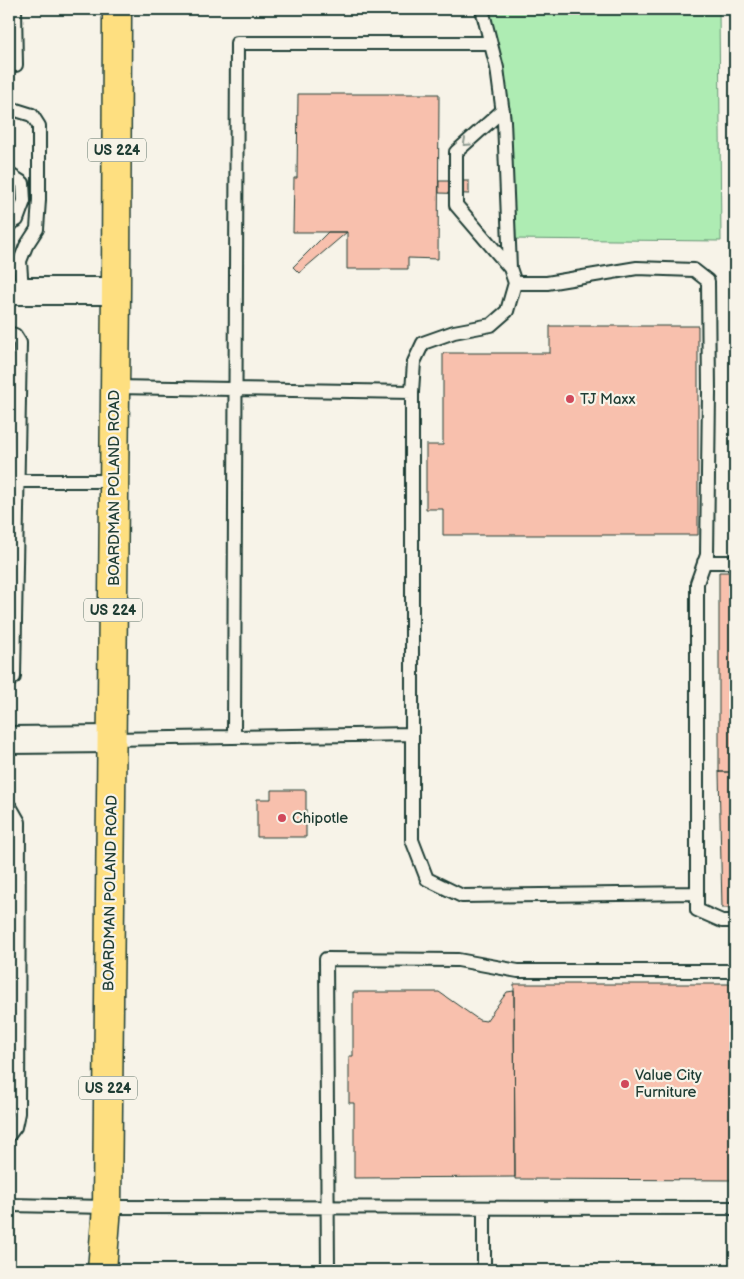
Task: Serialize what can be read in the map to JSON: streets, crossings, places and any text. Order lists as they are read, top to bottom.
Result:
{
  "streets": {
    "main road": ["US 224", "BOARDMAN POLAND ROAD"]
  },
  "places": ["TJ Maxx", "Chipotle", "Value City Furniture"]
}
